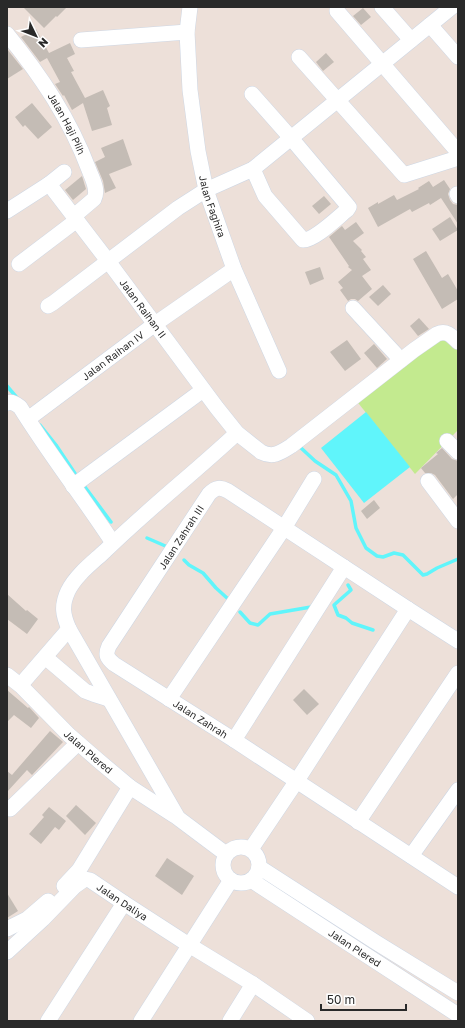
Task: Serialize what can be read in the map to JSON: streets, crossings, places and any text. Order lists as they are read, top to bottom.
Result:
{
  "streets": {
    "street": [
      "Jalan Haji Piih",
      "Jalan Faghira",
      "Jalan Raihan II",
      "Jalan Raihan IV",
      "Jalan Zahrah III",
      "Jalan Zahrah",
      "Jalan Plered",
      "Jalan Daliya"
    ]
  },
  "crossings": [
    ["Jalan Haji Piih", "Jalan Raihan II"],
    ["Jalan Faghira", "Jalan Raihan IV"],
    ["Jalan Raihan II", "Jalan Raihan IV"],
    ["Jalan Zahrah III", "Jalan Zahrah"]
  ],
  "scale_bar": "50 m",
  "north": "bottom right"
}
